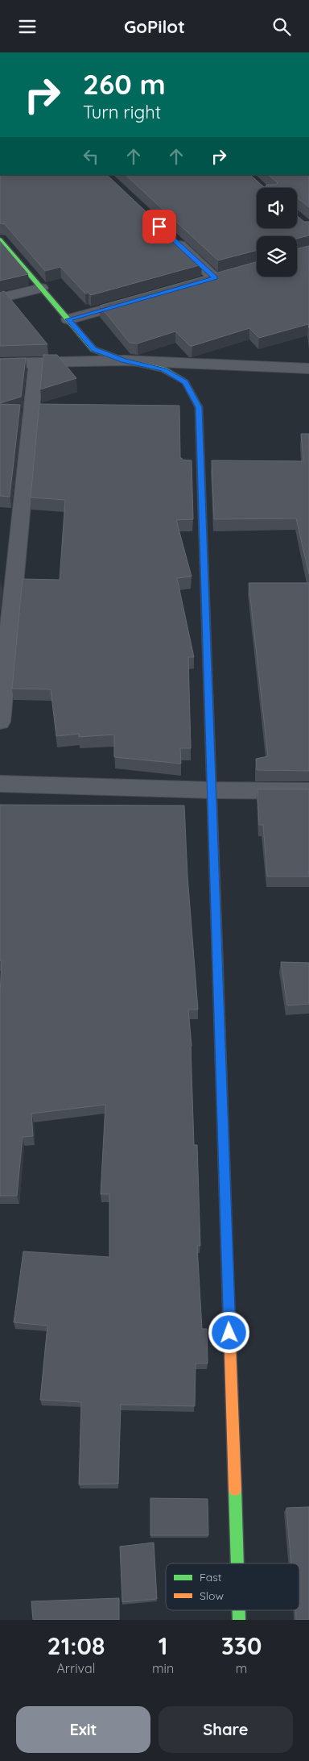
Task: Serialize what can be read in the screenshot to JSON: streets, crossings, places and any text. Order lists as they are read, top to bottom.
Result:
{
  "legend": ["Fast", "Slow"],
  "page": {
    "header": "GoPilot",
    "turn": ["260 m", "Turn right"],
    "eta": [
      "21:08",
      "Arrival",
      "1",
      "min",
      "330",
      "m"
    ],
    "buttons": ["Exit", "Share"]
  }
}
